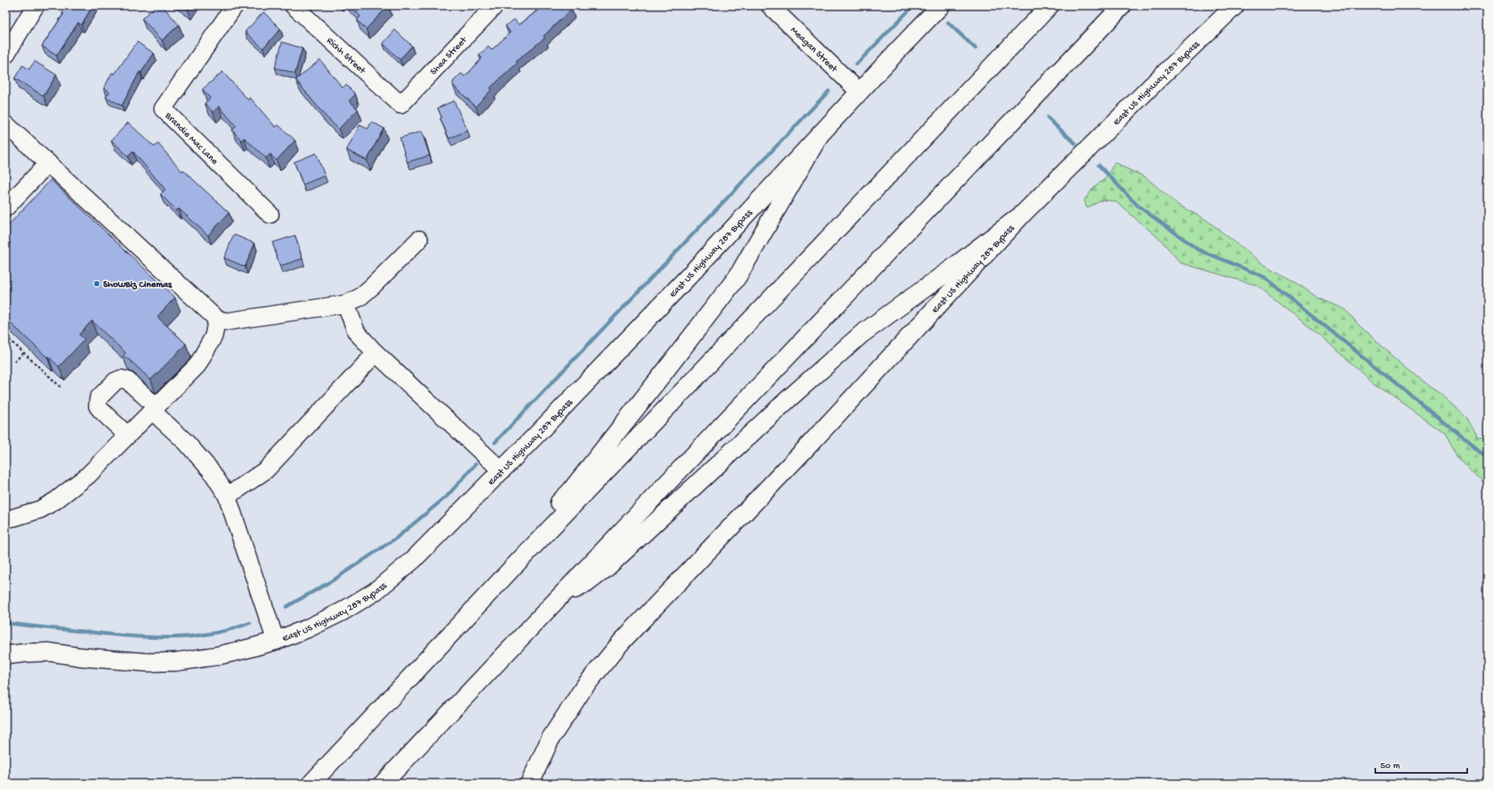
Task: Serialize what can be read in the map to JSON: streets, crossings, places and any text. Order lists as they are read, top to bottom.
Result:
{
  "streets": {
    "main road": ["East US Highway 287 Bypass"],
    "street": [
      "Meagan Street",
      "Richh Street",
      "Shea Street",
      "Brandie Mac Lane"
    ]
  },
  "crossings": [
    ["Meagan Street", "East US Highway 287 Bypass"],
    ["Richh Street", "Shea Street"]
  ],
  "places": ["ShowBiz Cinemas"],
  "scale_bar": "50 m"
}
